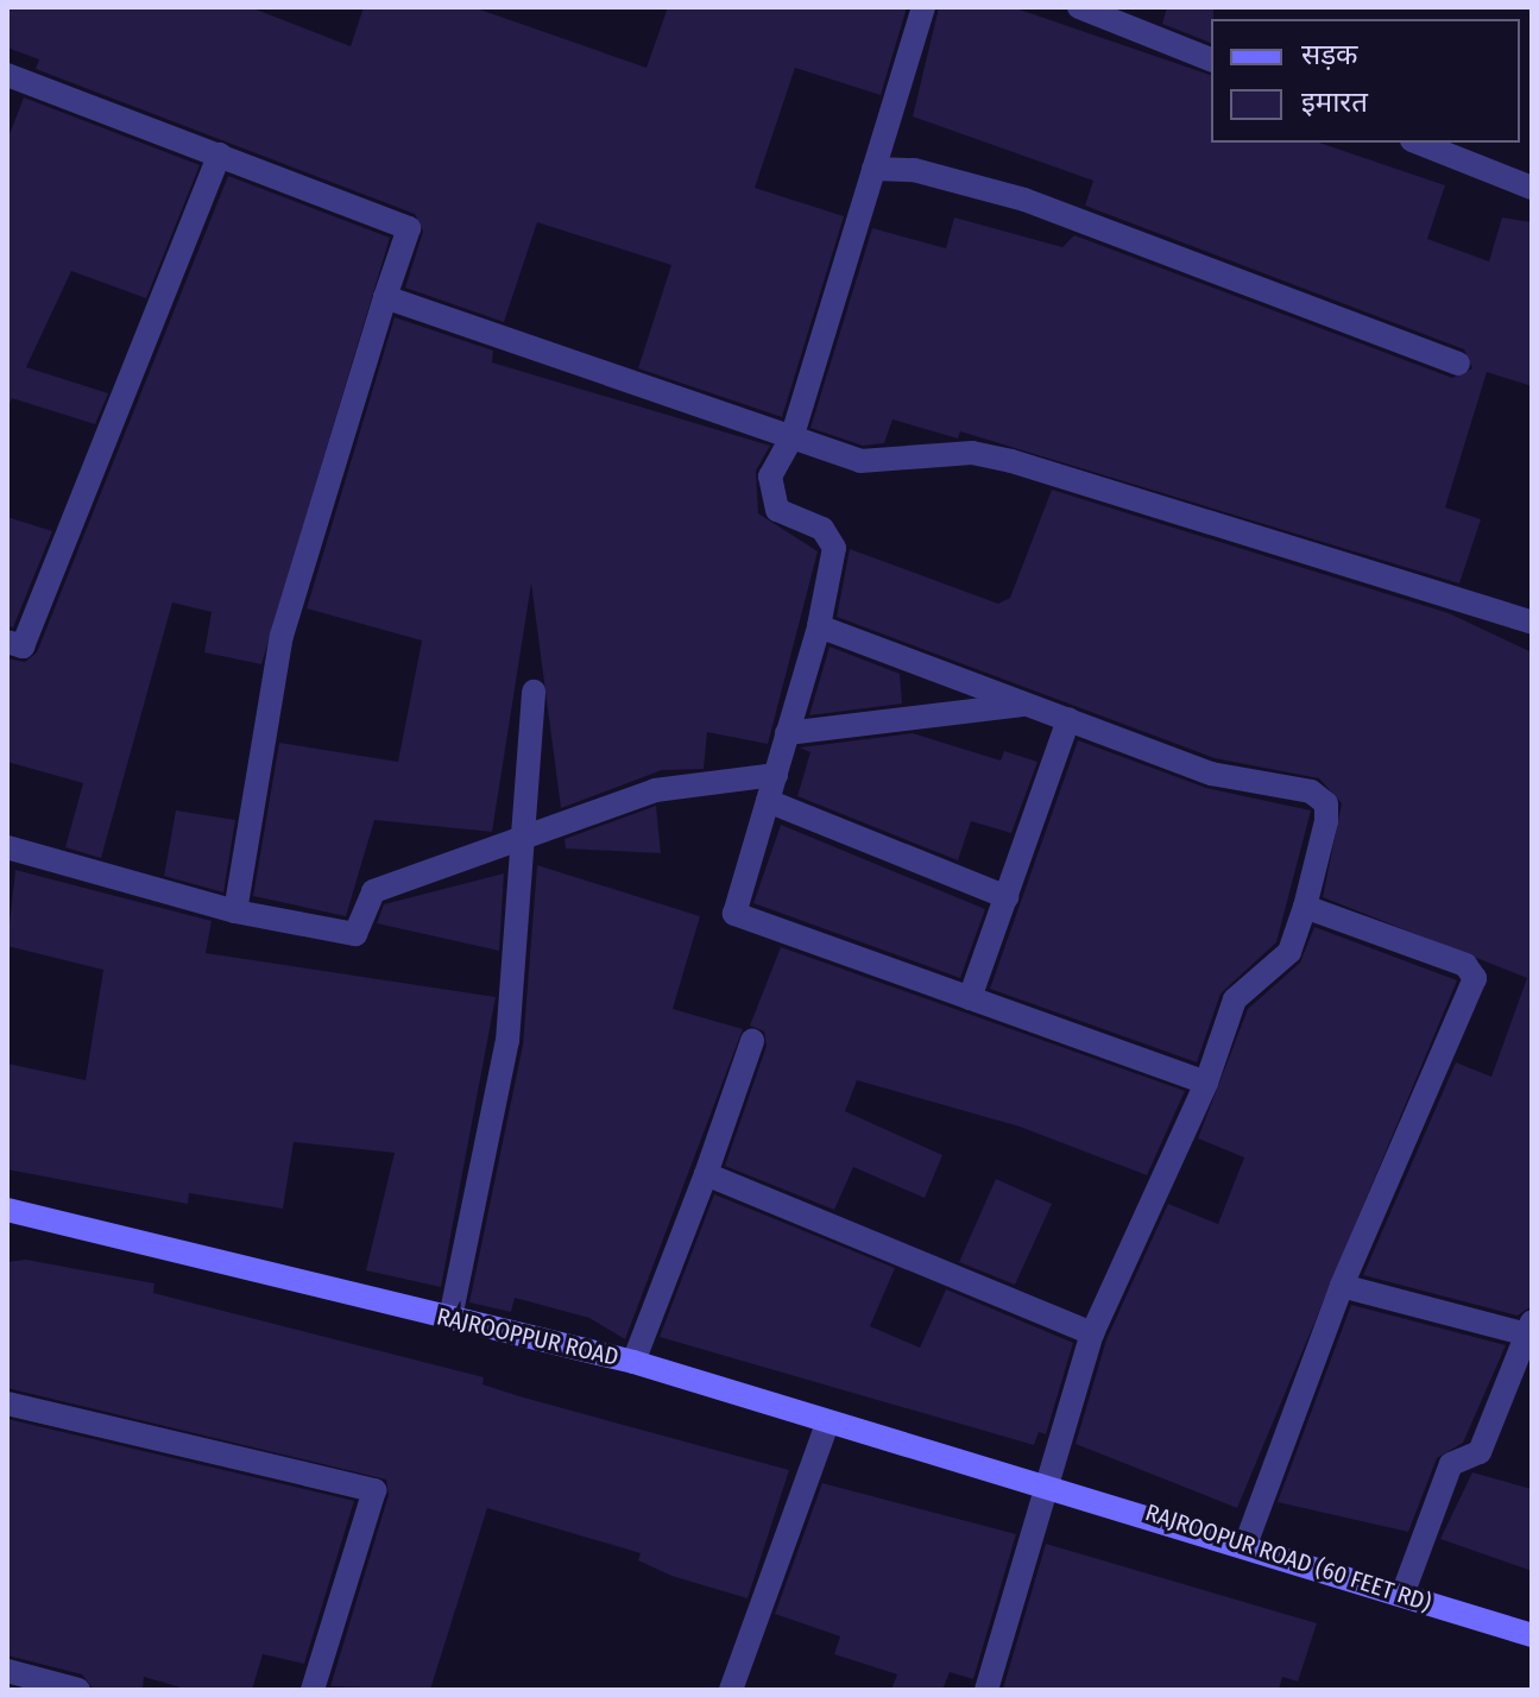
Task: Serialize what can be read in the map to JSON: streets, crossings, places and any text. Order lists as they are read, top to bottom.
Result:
{
  "streets": {
    "main road": ["RAJROOPPUR ROAD", "RAJROOPUR ROAD (60 FEET RD)"]
  },
  "crossings": [
    ["RAJROOPPUR ROAD", "RAJROOPUR ROAD (60 FEET RD)"]
  ],
  "legend": ["सड़क", "इमारत"]
}
